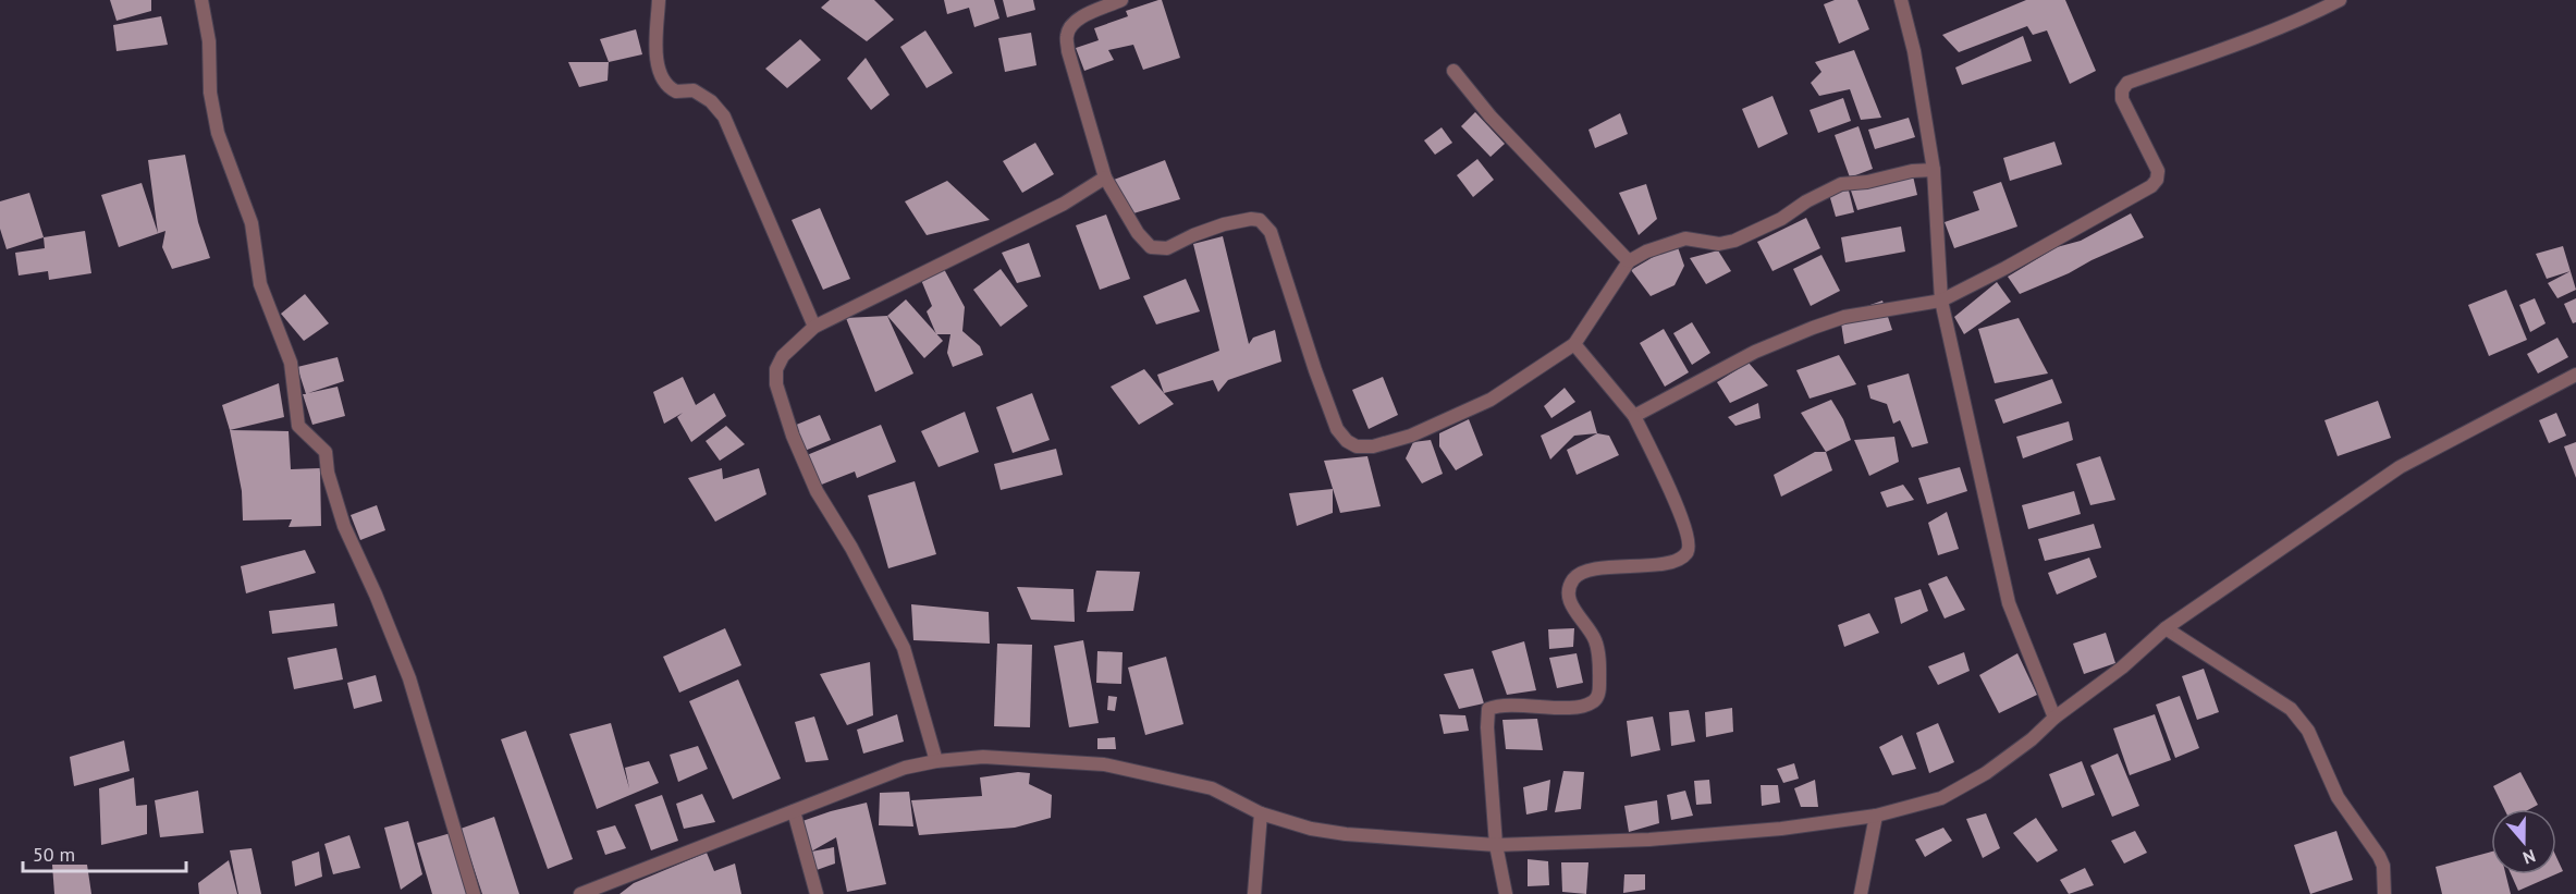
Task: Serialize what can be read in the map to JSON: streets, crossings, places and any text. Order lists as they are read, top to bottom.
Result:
{
  "scale_bar": "50 m",
  "north": "bottom"
}
